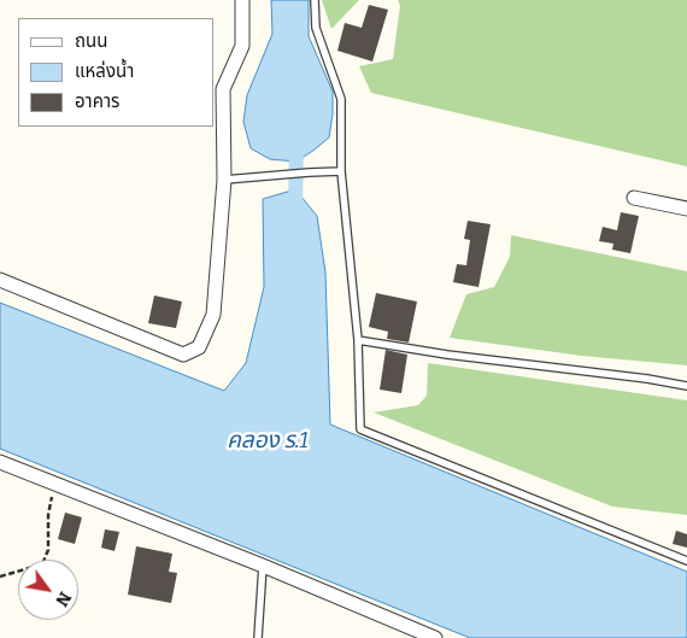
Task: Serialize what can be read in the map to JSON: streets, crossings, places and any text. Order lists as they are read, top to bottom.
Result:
{
  "water": ["คลอง ร.1"],
  "legend": ["ถนน", "แหล่งน้ำ", "อาคาร"],
  "north": "bottom right"
}
